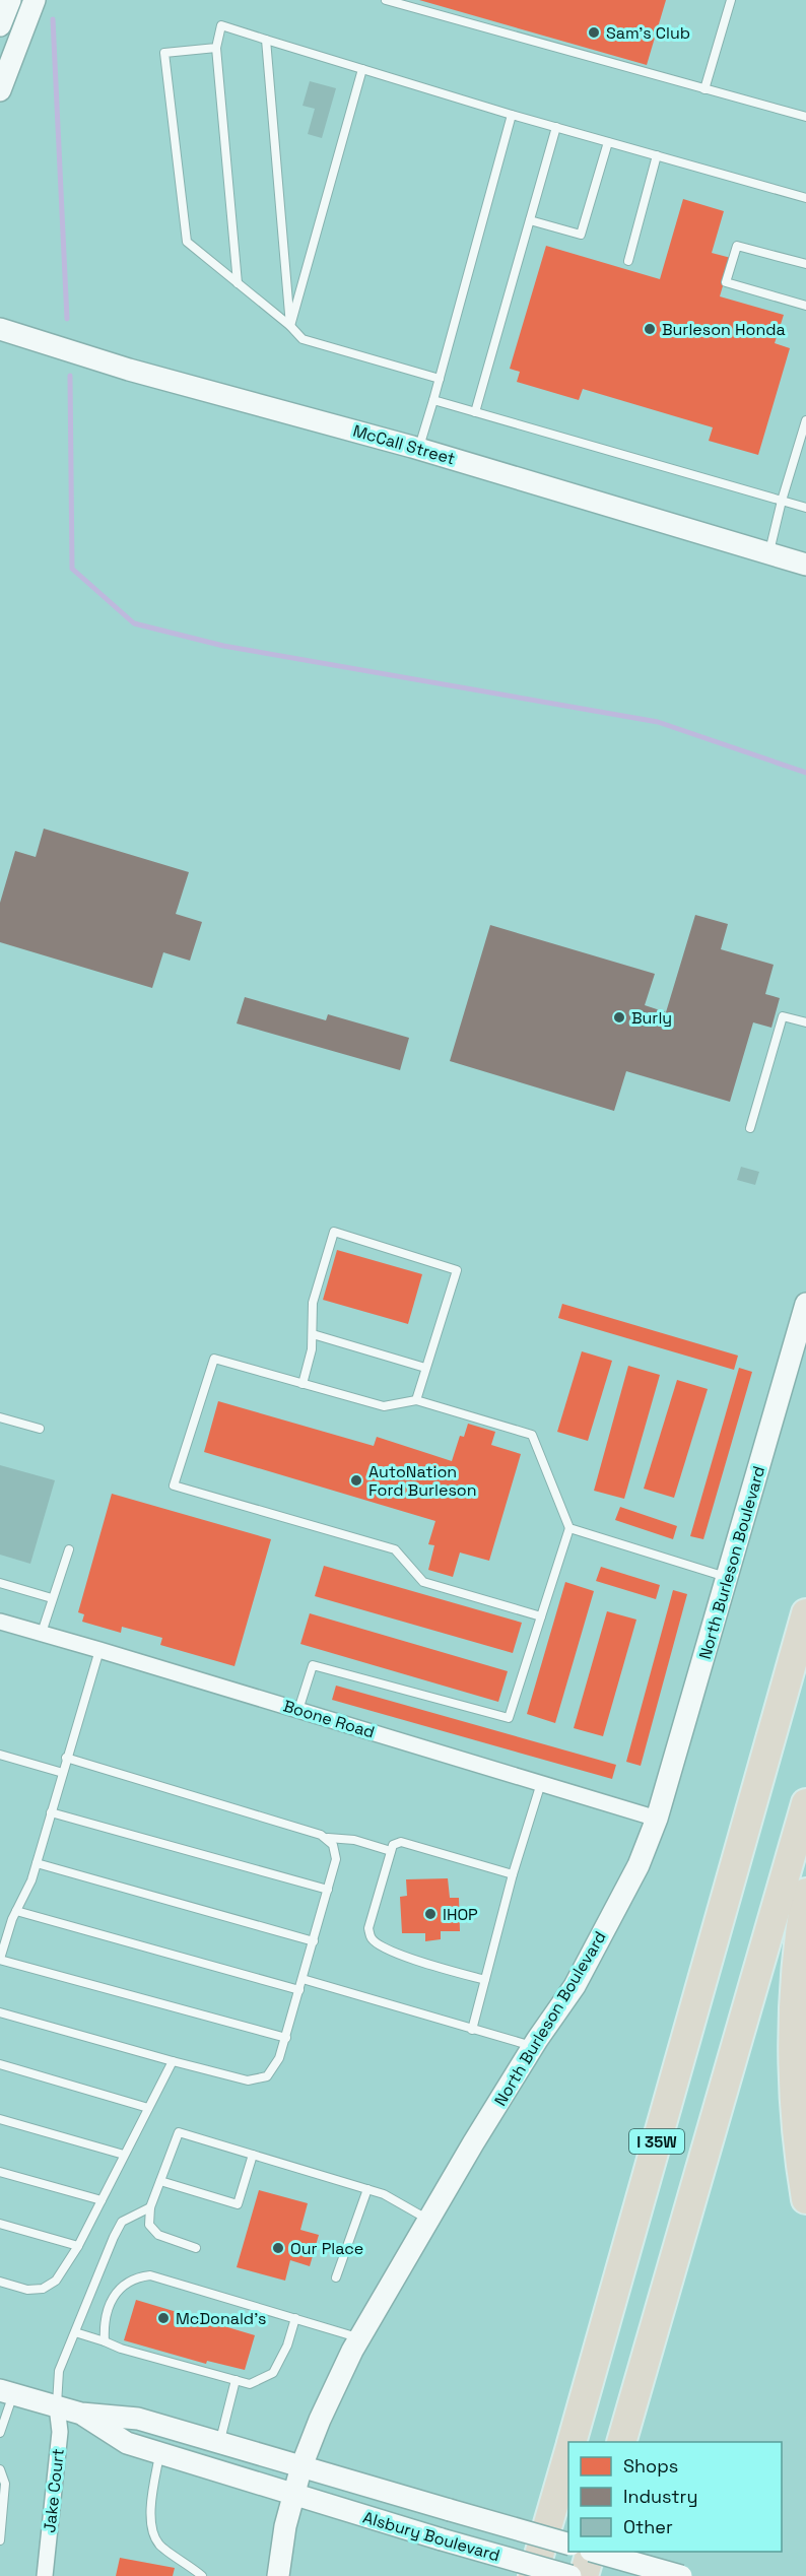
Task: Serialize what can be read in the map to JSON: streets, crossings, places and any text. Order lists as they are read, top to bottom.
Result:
{
  "streets": {
    "highway": ["I 35W"],
    "main road": ["McCall Street", "North Burleson Boulevard", "Alsbury Boulevard"],
    "street": ["Boone Road", "Jake Court"]
  },
  "crossings": [
    ["North Burleson Boulevard", "Boone Road"],
    ["North Burleson Boulevard", "Alsbury Boulevard"]
  ],
  "places": [
    "Sam's Club",
    "Burleson Honda",
    "Burly",
    "AutoNation Ford Burleson",
    "IHOP",
    "Our Place",
    "McDonald's"
  ],
  "legend": ["Shops", "Industry", "Other"]
}
